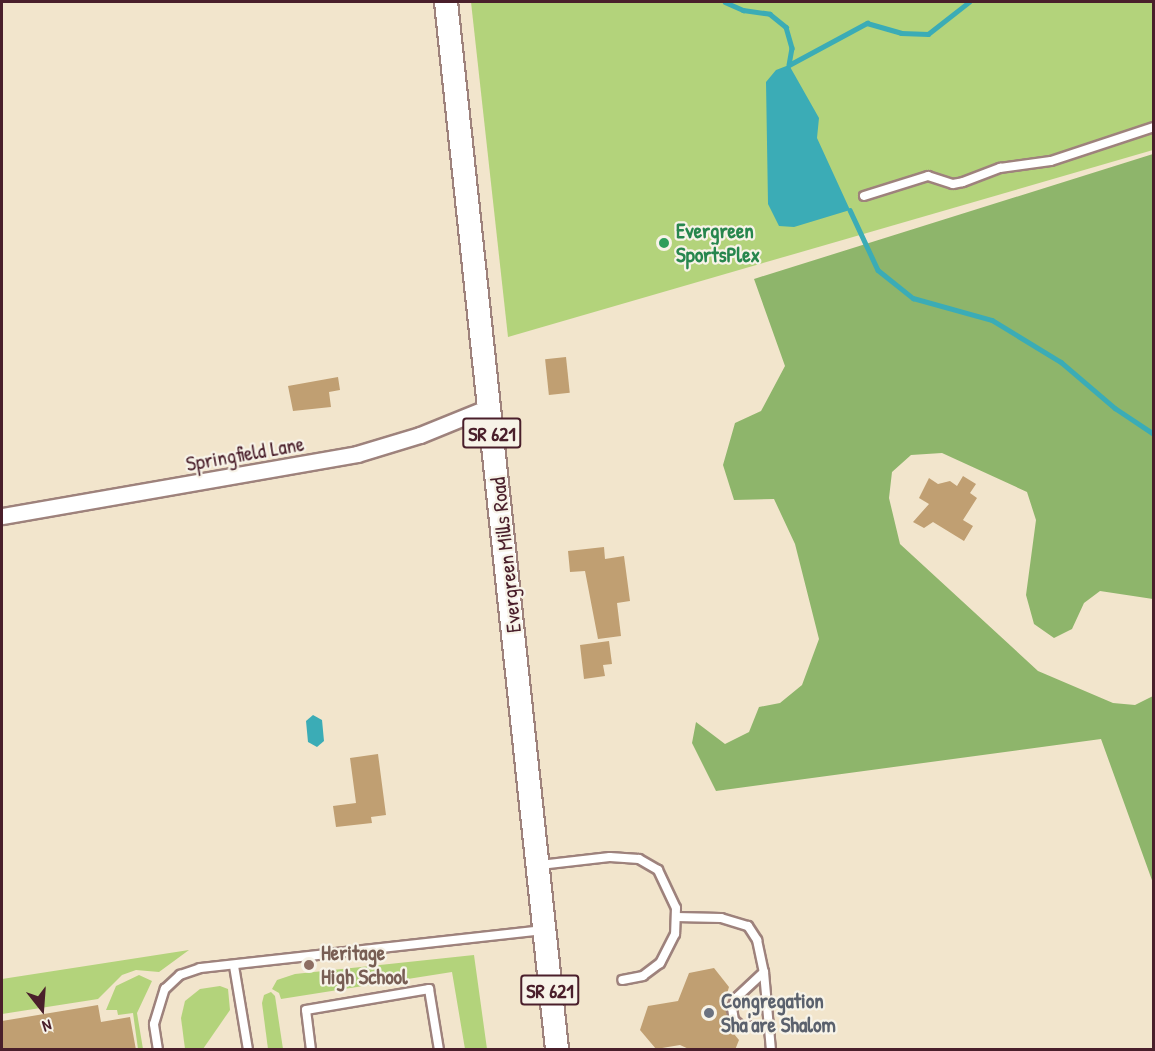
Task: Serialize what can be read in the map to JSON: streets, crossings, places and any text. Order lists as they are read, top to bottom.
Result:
{
  "streets": {
    "main road": ["SR 621", "Evergreen Mills Road"],
    "street": ["Springfield Lane"]
  },
  "crossings": [
    ["SR 621", "Evergreen Mills Road"],
    ["Springfield Lane", "Evergreen Mills Road"]
  ],
  "places": ["Evergreen SportsPlex", "Heritage High School", "Congregation Sha'are Shalom"],
  "north": "bottom"
}
